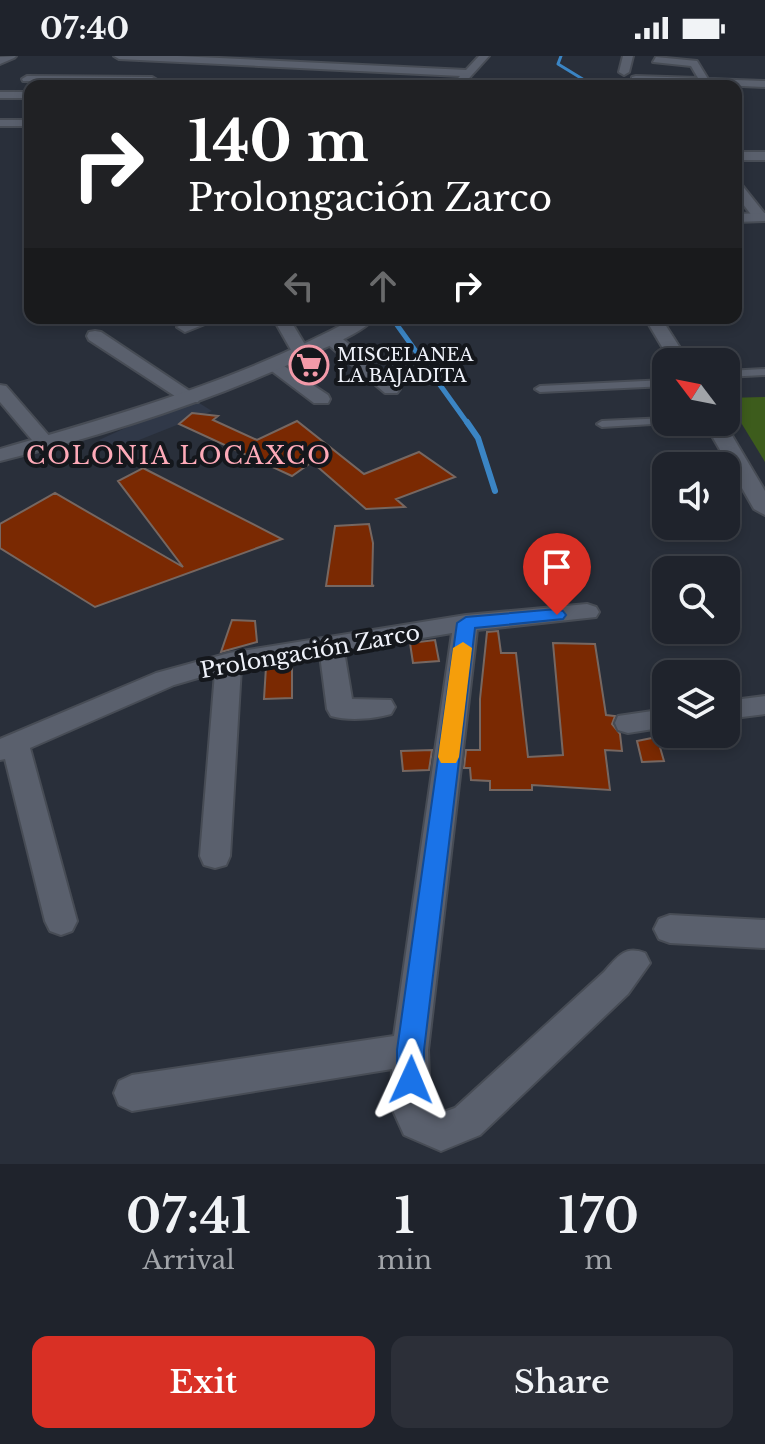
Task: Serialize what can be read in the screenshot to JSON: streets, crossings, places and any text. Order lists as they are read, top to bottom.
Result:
{
  "streets": {
    "street": ["Prolongación Zarco"]
  },
  "districts": ["COLONIA LOCAXCO"],
  "places": {
    "supermarket": ["MISCELANEA LA BAJADITA"]
  },
  "north": "top left",
  "page": {
    "status": "07:40",
    "turn": ["140 m", "Prolongación Zarco"],
    "eta": [
      "07:41",
      "Arrival",
      "1",
      "min",
      "170",
      "m"
    ],
    "buttons": ["Exit", "Share"]
  }
}
